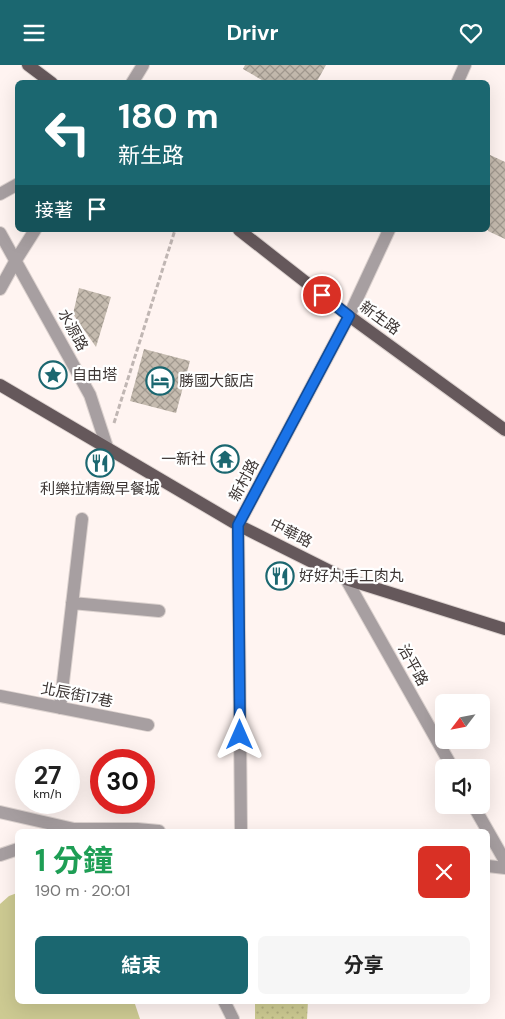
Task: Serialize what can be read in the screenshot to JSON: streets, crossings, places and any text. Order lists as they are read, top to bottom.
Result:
{
  "streets": {
    "main road": ["新生路", "中華路"],
    "street": [
      "水源路",
      "新村路",
      "治平路",
      "北辰街17巷"
    ]
  },
  "crossings": [
    ["新生路", "新村路"],
    ["水源路", "中華路"],
    ["新村路", "中華路"],
    ["中華路", "治平路"]
  ],
  "places": {
    "place": ["自由塔"],
    "hotel": ["勝國大飯店"],
    "temple": ["一新社"],
    "restaurant": ["利樂拉精緻早餐城", "好好丸手工肉丸"]
  },
  "north": "bottom left",
  "page": {
    "header": "Drivr",
    "turn": ["180 m", "新生路"],
    "then": "接著",
    "speed": "27 km/h",
    "limit": "30",
    "heading": ["1 分鐘", "190 m · 20:01"],
    "buttons": ["結束", "分享"]
  }
}
